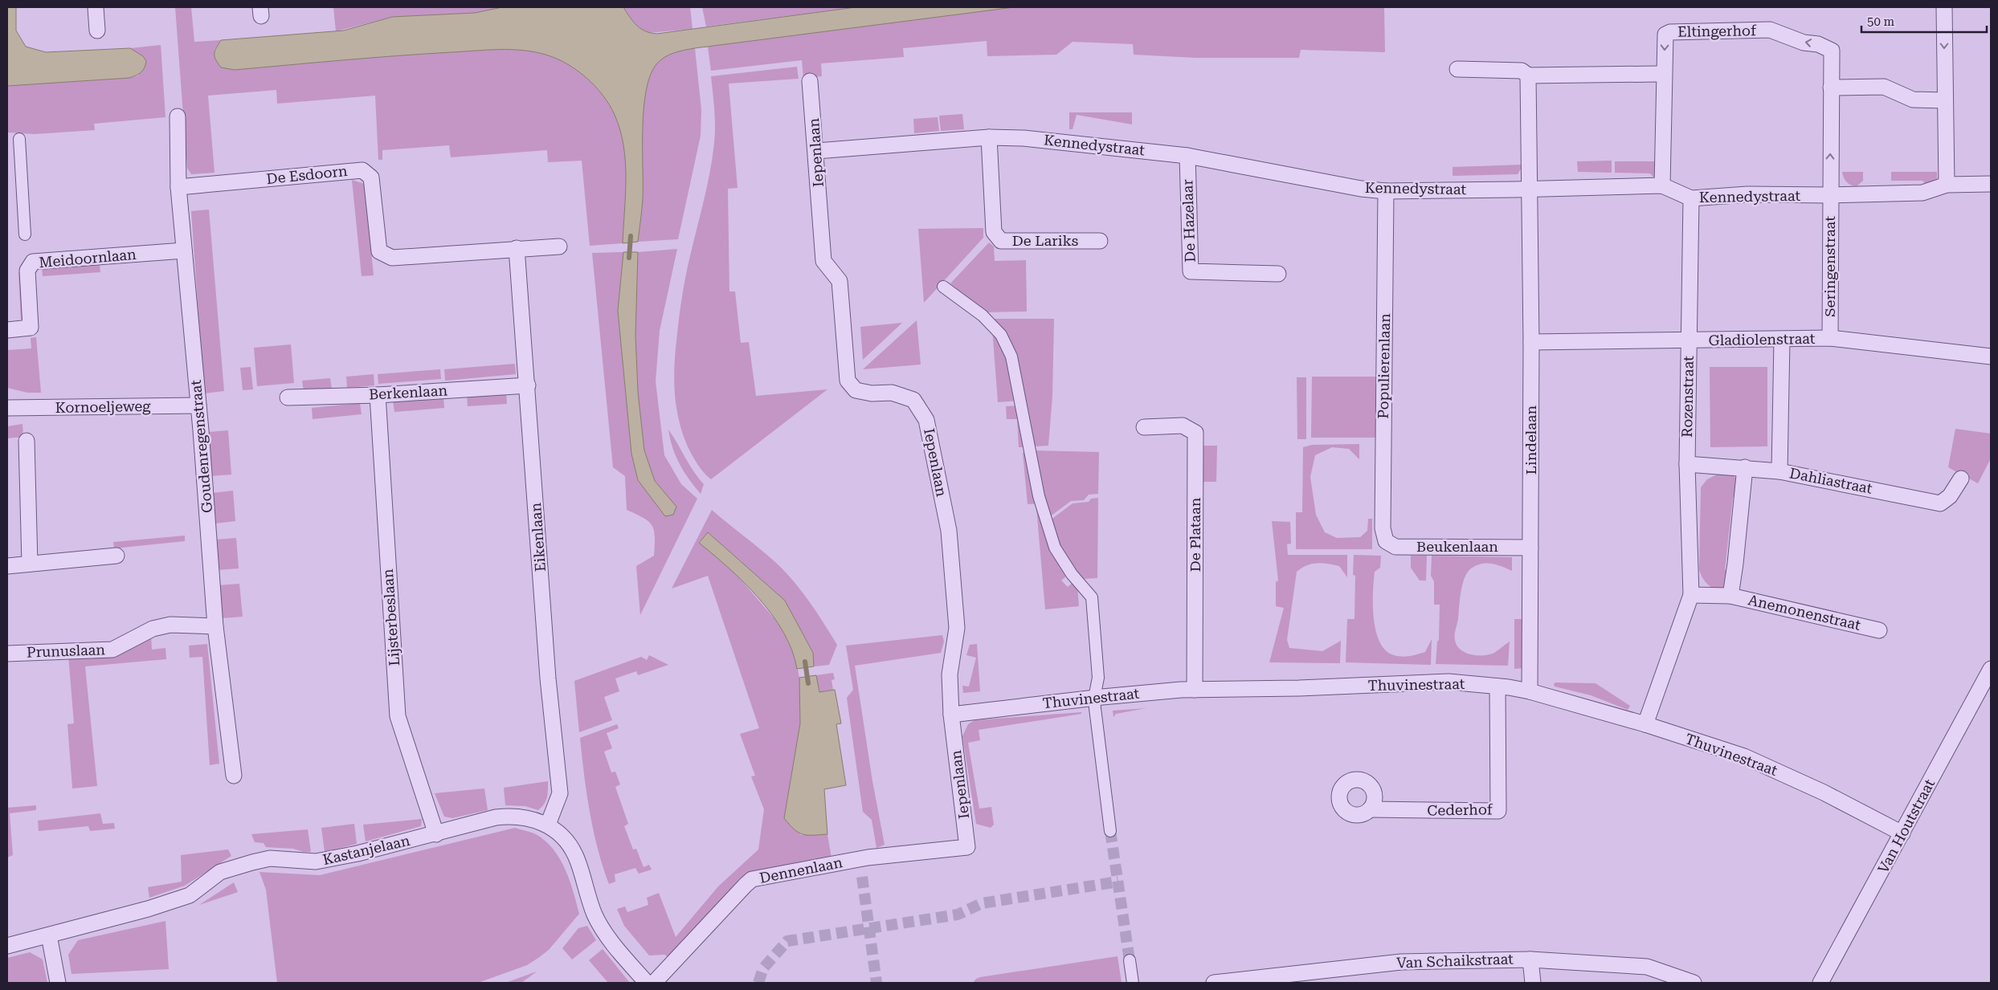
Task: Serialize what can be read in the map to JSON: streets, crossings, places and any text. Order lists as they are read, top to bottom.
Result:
{
  "streets": {
    "street": [
      "Eltingerhof",
      "Kennedystraat",
      "Iepenlaan",
      "De Esdoorn",
      "De Hazelaar",
      "De Lariks",
      "Meidoornlaan",
      "Seringenstraat",
      "Gladiolenstraat",
      "Populierenlaan",
      "Berkenlaan",
      "Rozenstraat",
      "Kornoeljeweg",
      "Lindelaan",
      "Goudenregenstraat",
      "Dahliastraat",
      "De Plataan",
      "Eikenlaan",
      "Beukenlaan",
      "Anemonenstraat",
      "Lijsterbeslaan",
      "Prunuslaan",
      "Thuvinestraat",
      "Cederhof",
      "Van Houtstraat",
      "Kastanjelaan",
      "Dennenlaan",
      "Van Schaikstraat"
    ]
  },
  "crossings": [
    ["Eltingerhof", "Kennedystraat"],
    ["Eltingerhof", "Seringenstraat"],
    ["Kennedystraat", "Iepenlaan"],
    ["Kennedystraat", "De Hazelaar"],
    ["Kennedystraat", "De Lariks"],
    ["Kennedystraat", "Seringenstraat"],
    ["Kennedystraat", "Populierenlaan"],
    ["Kennedystraat", "Rozenstraat"],
    ["Kennedystraat", "Lindelaan"],
    ["Iepenlaan", "Thuvinestraat"],
    ["Iepenlaan", "Dennenlaan"],
    ["De Esdoorn", "Goudenregenstraat"],
    ["De Esdoorn", "Eikenlaan"],
    ["Meidoornlaan", "Goudenregenstraat"],
    ["Seringenstraat", "Gladiolenstraat"],
    ["Gladiolenstraat", "Rozenstraat"],
    ["Gladiolenstraat", "Lindelaan"],
    ["Populierenlaan", "Beukenlaan"],
    ["Berkenlaan", "Eikenlaan"],
    ["Berkenlaan", "Lijsterbeslaan"],
    ["Rozenstraat", "Dahliastraat"],
    ["Rozenstraat", "Thuvinestraat"],
    ["Kornoeljeweg", "Goudenregenstraat"],
    ["Lindelaan", "Beukenlaan"],
    ["Lindelaan", "Thuvinestraat"],
    ["Goudenregenstraat", "Prunuslaan"],
    ["De Plataan", "Thuvinestraat"],
    ["Eikenlaan", "Kastanjelaan"],
    ["Lijsterbeslaan", "Kastanjelaan"],
    ["Thuvinestraat", "Cederhof"],
    ["Thuvinestraat", "Van Houtstraat"]
  ],
  "scale_bar": "50 m"
}
